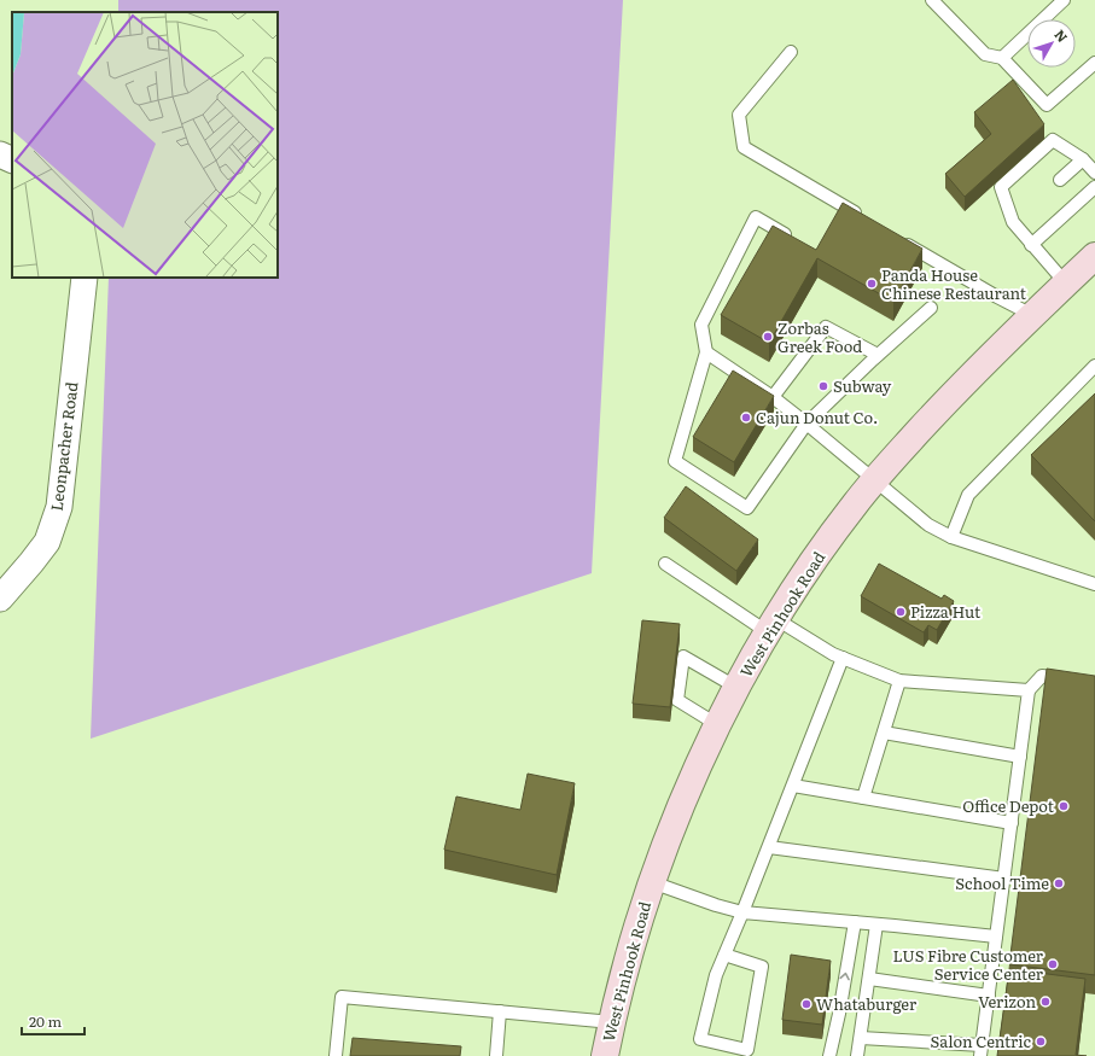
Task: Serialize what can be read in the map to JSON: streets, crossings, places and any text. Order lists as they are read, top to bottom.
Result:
{
  "streets": {
    "main road": ["West Pinhook Road"],
    "street": ["Leonpacher Road"]
  },
  "places": [
    "Panda House Chinese Restaurant",
    "Zorbas Greek Food",
    "Subway",
    "Cajun Donut Co.",
    "Pizza Hut",
    "Office Depot",
    "School Time",
    "LUS Fibre Customer Service Center",
    "Verizon",
    "Whataburger",
    "Salon Centric"
  ],
  "scale_bar": "20 m",
  "north": "top right"
}
